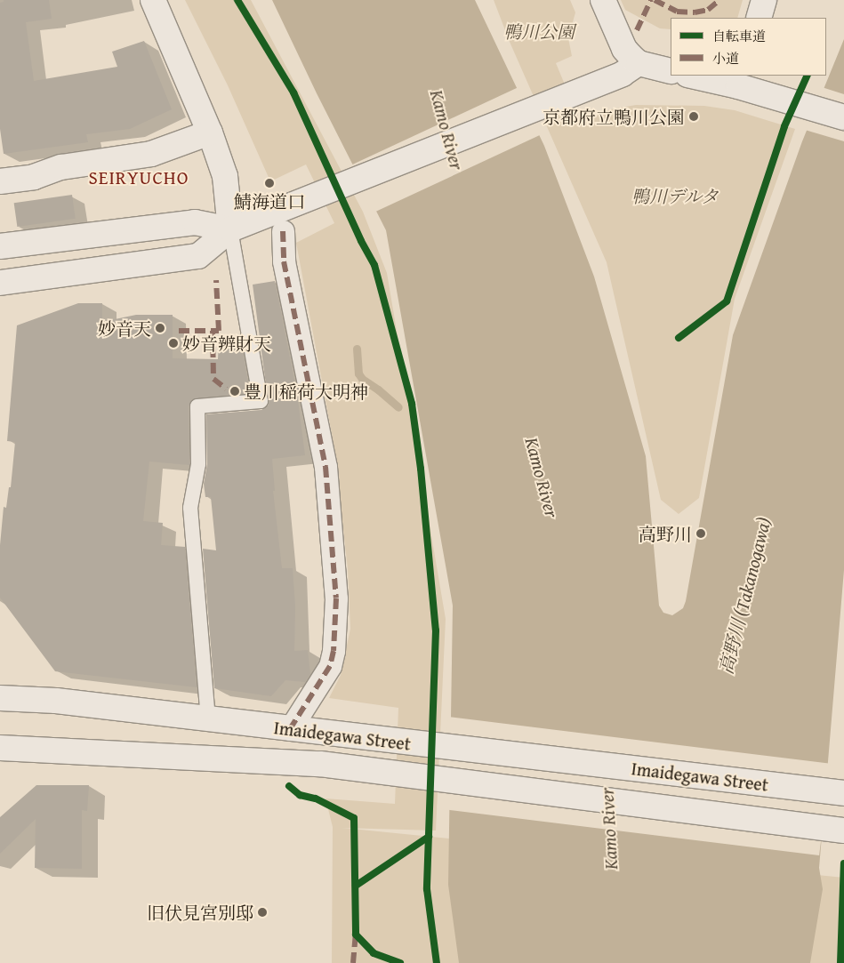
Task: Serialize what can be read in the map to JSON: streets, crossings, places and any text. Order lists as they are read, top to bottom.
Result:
{
  "streets": {
    "street": ["Imaidegawa Street"]
  },
  "districts": ["SEIRYUCHO"],
  "water": ["Kamo River", "高野川 (Takanogawa)"],
  "parks": ["鴨川公園", "鴨川デルタ"],
  "places": [
    "京都府立鴨川公園",
    "鯖海道口",
    "妙音天",
    "妙音辨財天",
    "豊川稲荷大明神",
    "高野川",
    "旧伏見宮別邸"
  ],
  "legend": ["自転車道", "小道"]
}
